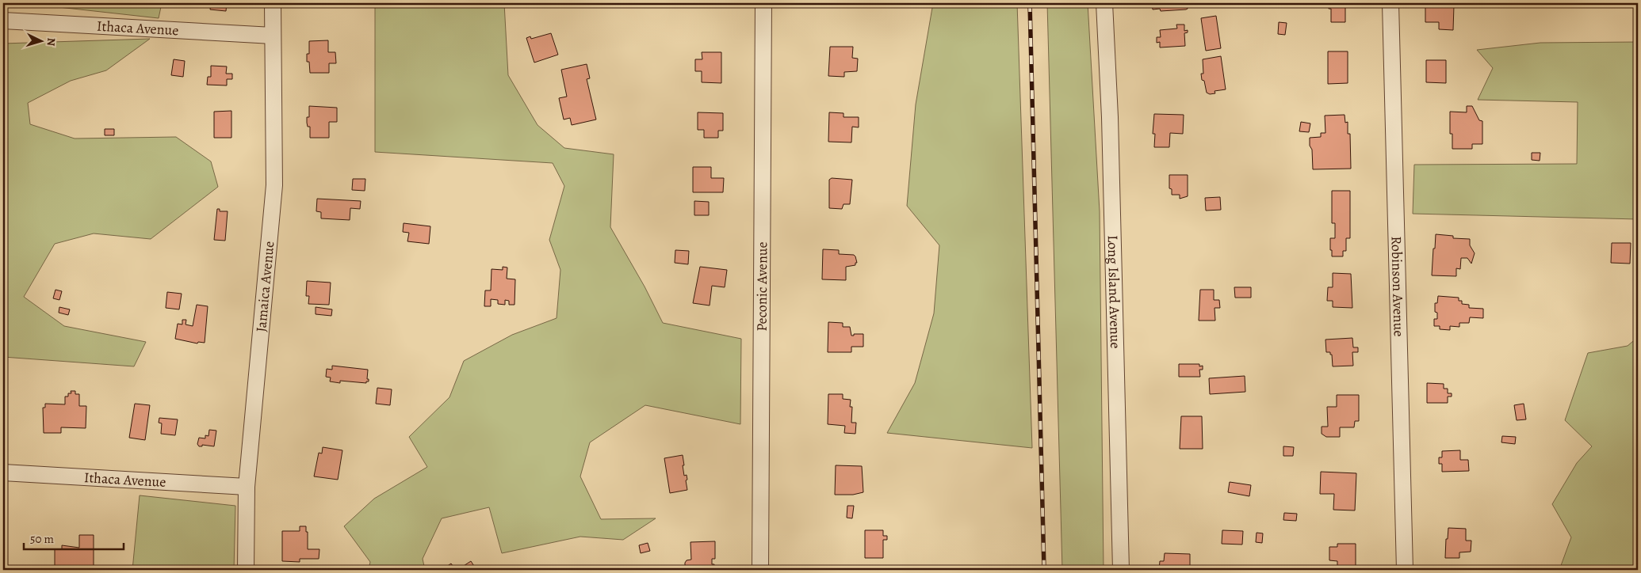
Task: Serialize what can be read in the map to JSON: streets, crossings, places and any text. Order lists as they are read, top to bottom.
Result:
{
  "streets": {
    "street": [
      "Ithaca Avenue",
      "Jamaica Avenue",
      "Peconic Avenue",
      "Robinson Avenue",
      "Long Island Avenue"
    ]
  },
  "crossings": [
    ["Ithaca Avenue", "Jamaica Avenue"]
  ],
  "scale_bar": "50 m",
  "north": "right"
}
